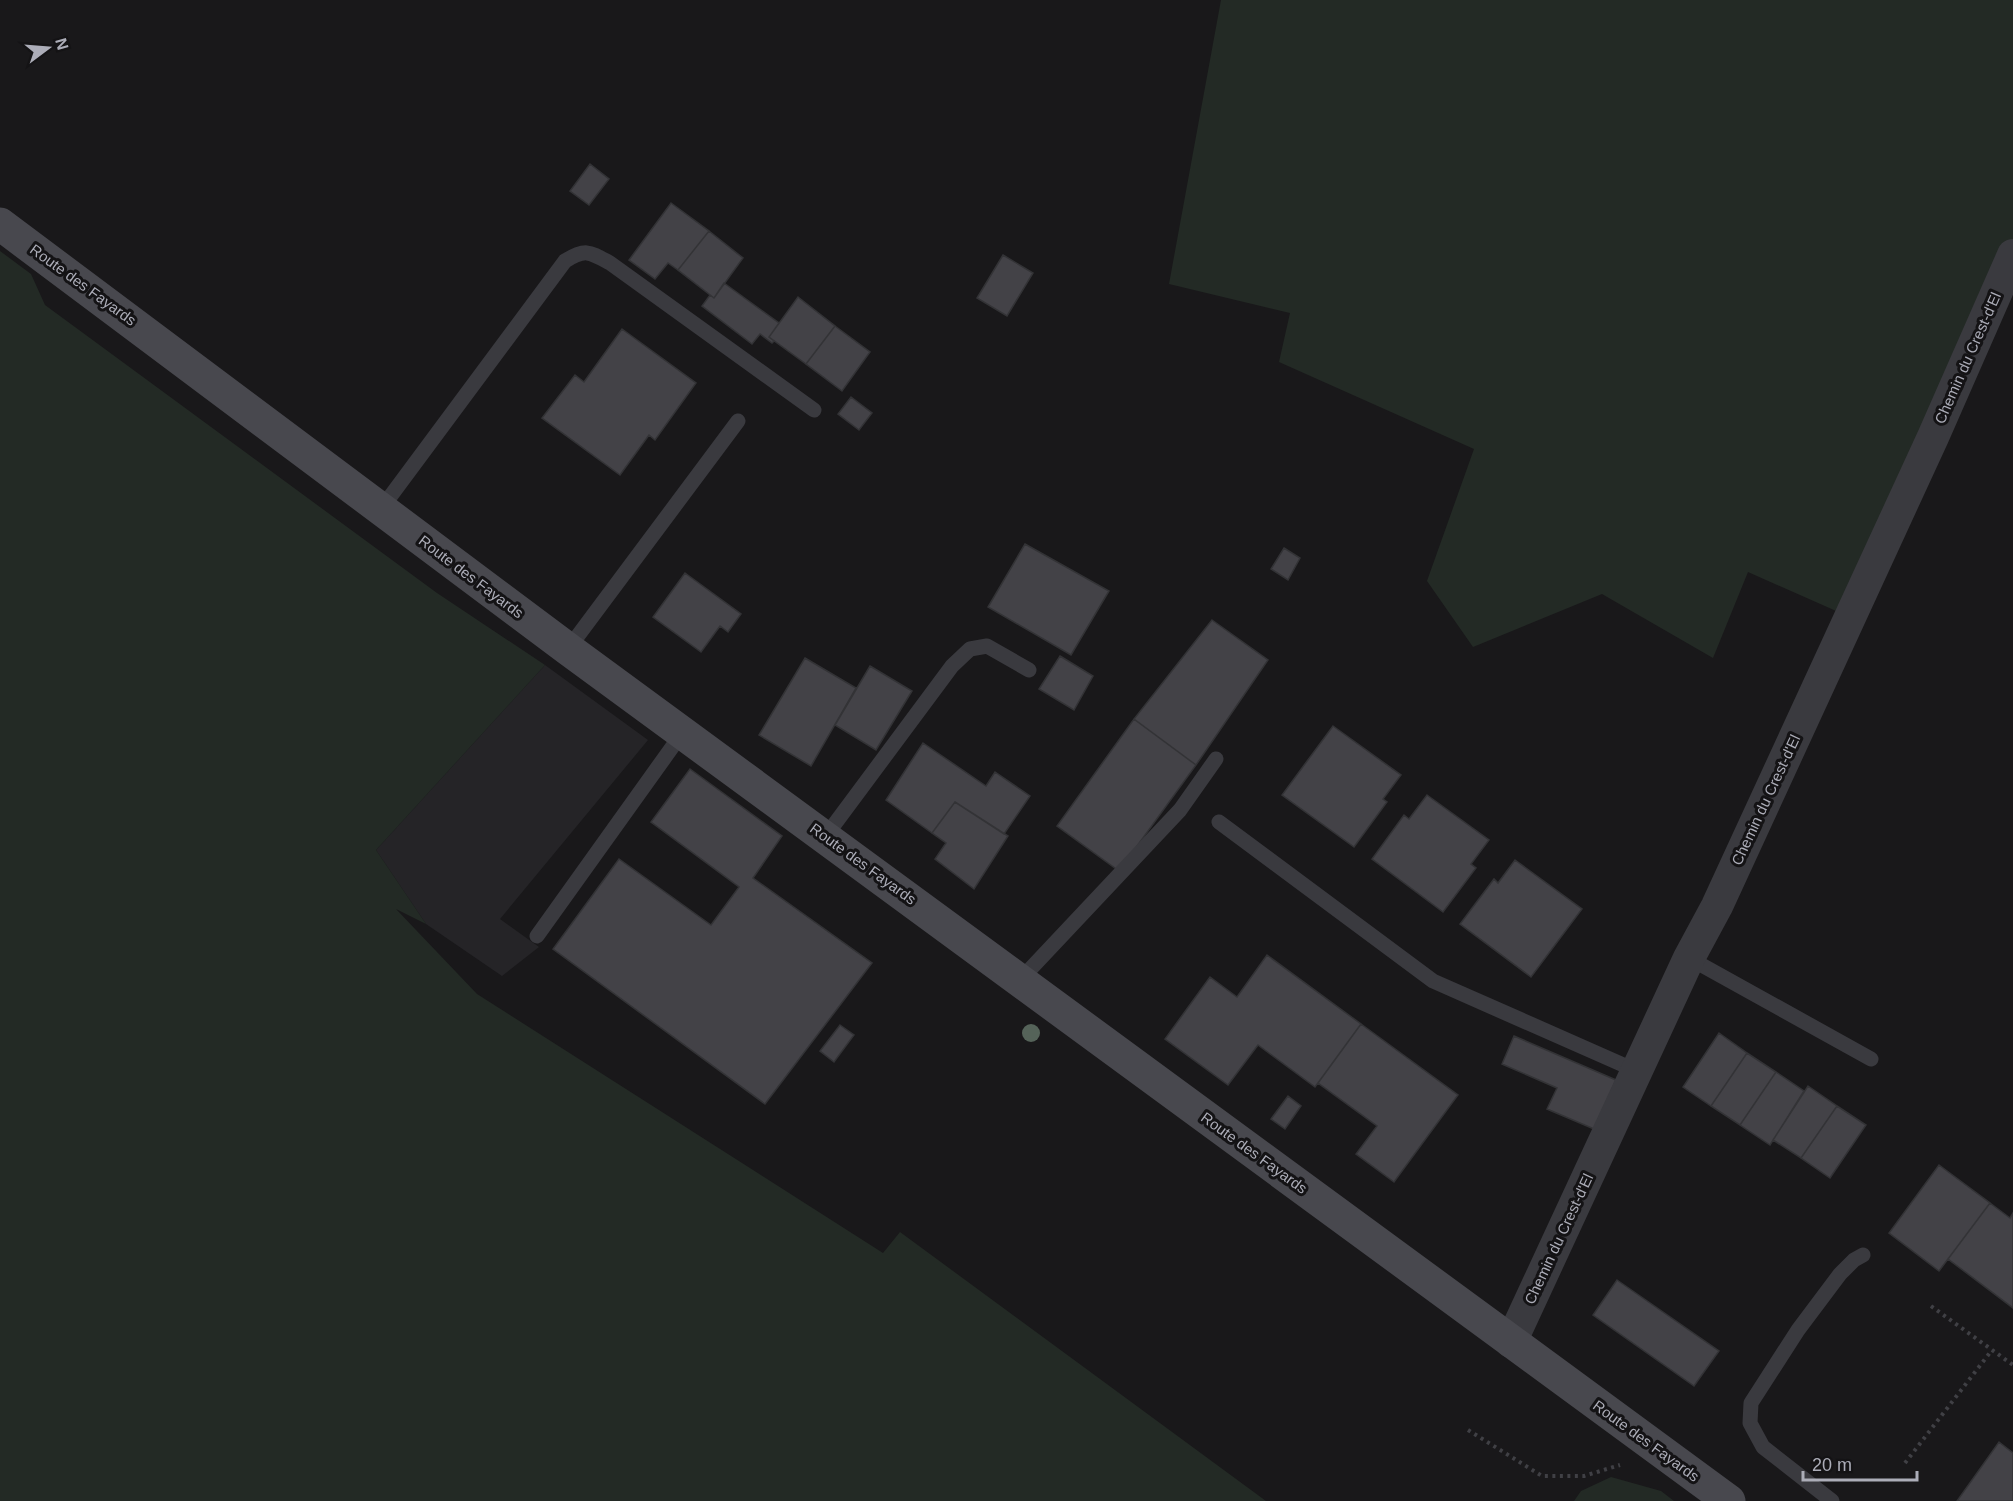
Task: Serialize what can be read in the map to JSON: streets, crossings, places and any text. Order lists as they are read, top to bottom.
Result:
{
  "streets": {
    "main road": ["Route des Fayards"],
    "street": ["Chemin du Crest-d'El"]
  },
  "crossings": [
    ["Route des Fayards", "Chemin du Crest-d'El"]
  ],
  "scale_bar": "20 m",
  "north": "right"
}
